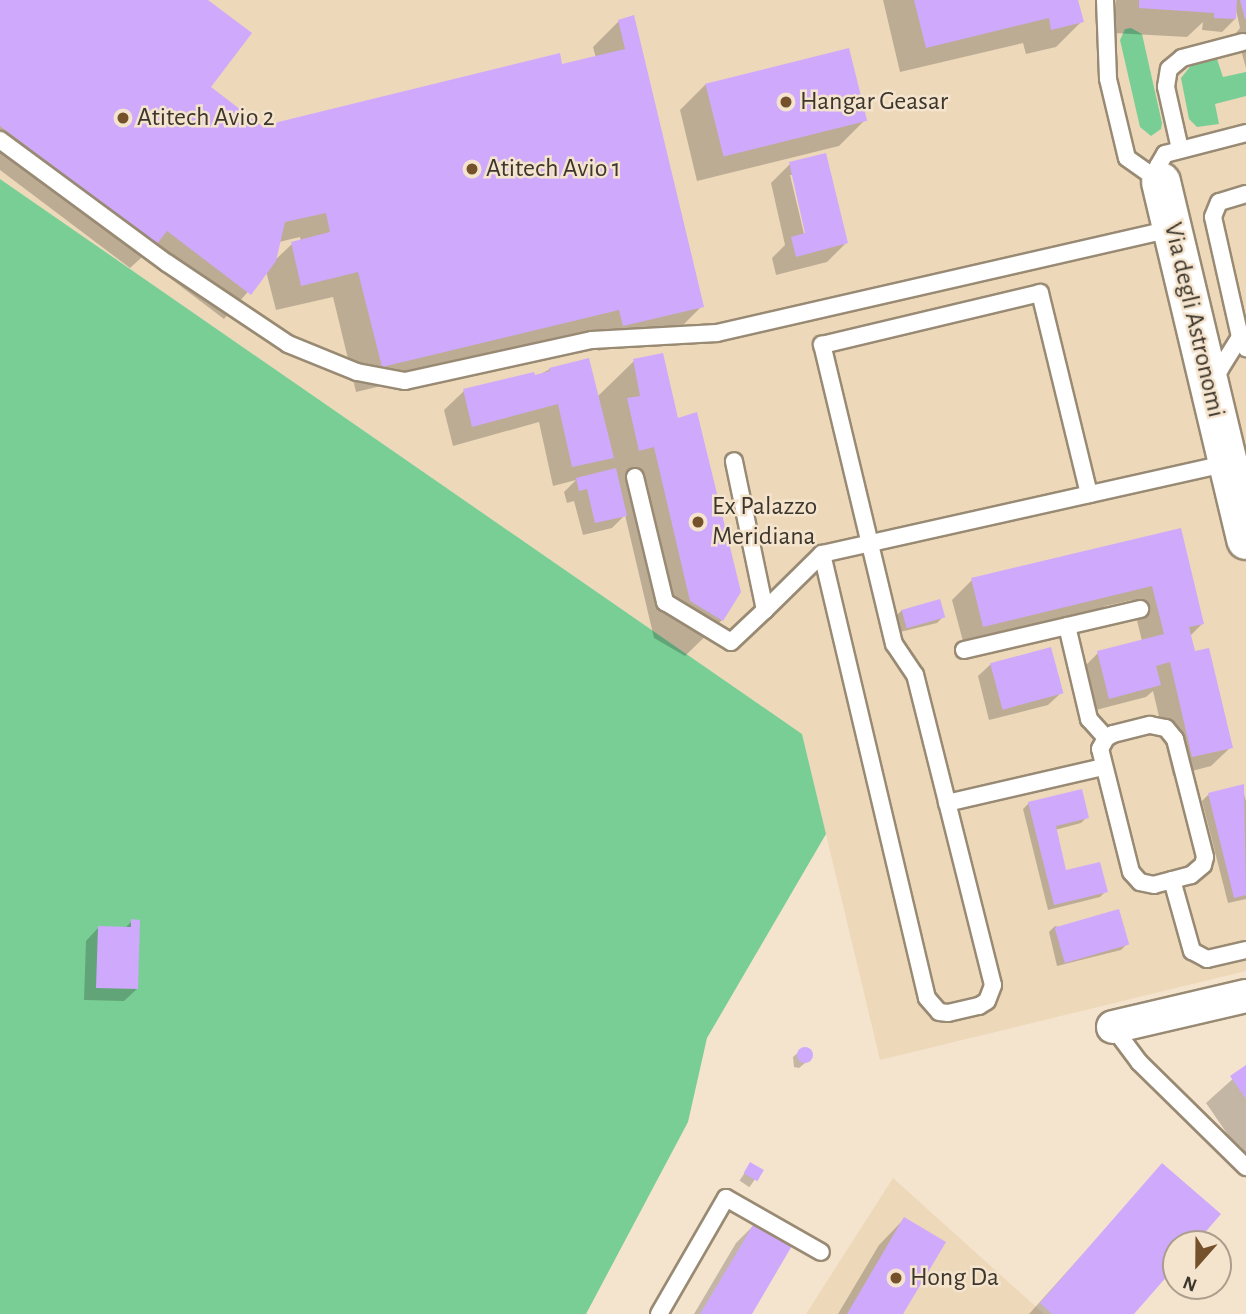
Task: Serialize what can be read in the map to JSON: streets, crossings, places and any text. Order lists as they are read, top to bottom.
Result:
{
  "streets": {
    "street": ["Via degli Astronomi"]
  },
  "places": [
    "Hangar Geasar",
    "Atitech Avio 2",
    "Atitech Avio 1",
    "Ex Palazzo Meridiana",
    "Hong Da"
  ],
  "north": "bottom"
}
